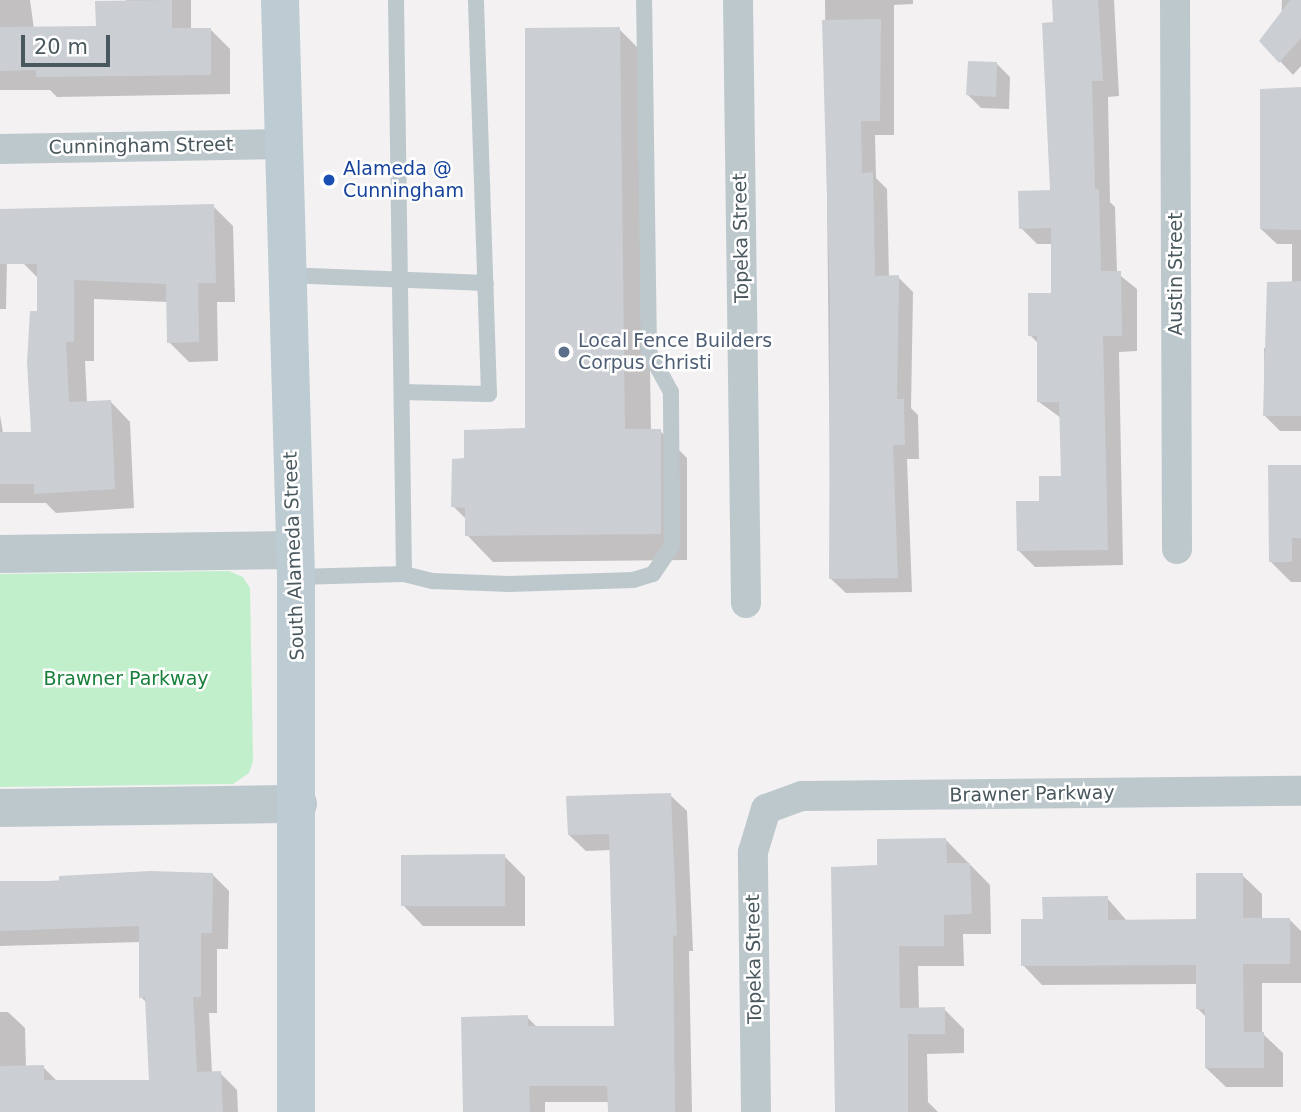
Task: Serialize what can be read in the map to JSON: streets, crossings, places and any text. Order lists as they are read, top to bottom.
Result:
{
  "streets": {
    "main road": ["South Alameda Street"],
    "street": [
      "Cunningham Street",
      "Topeka Street",
      "Austin Street",
      "Brawner Parkway"
    ]
  },
  "crossings": [
    ["Cunningham Street", "South Alameda Street"],
    ["Topeka Street", "Brawner Parkway"]
  ],
  "parks": ["Brawner Parkway"],
  "places": ["Alameda @ Cunningham", "Local Fence Builders Corpus Christi"],
  "scale_bar": "20 m"
}
